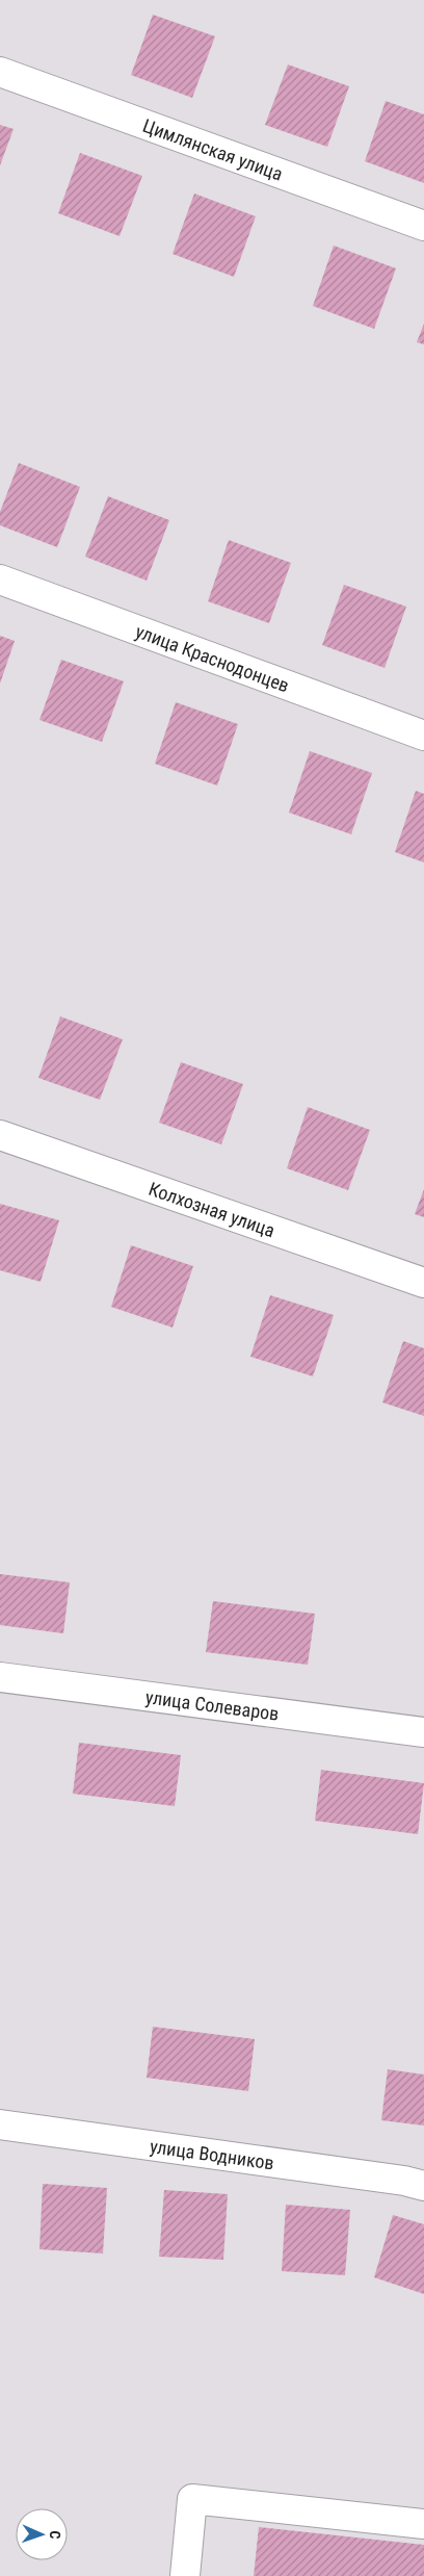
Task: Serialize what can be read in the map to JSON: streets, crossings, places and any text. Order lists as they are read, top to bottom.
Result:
{
  "streets": {
    "street": [
      "Цимлянская улица",
      "улица Краснодонцев",
      "Колхозная улица",
      "улица Солеваров",
      "улица Водников"
    ]
  },
  "north": "right"
}
